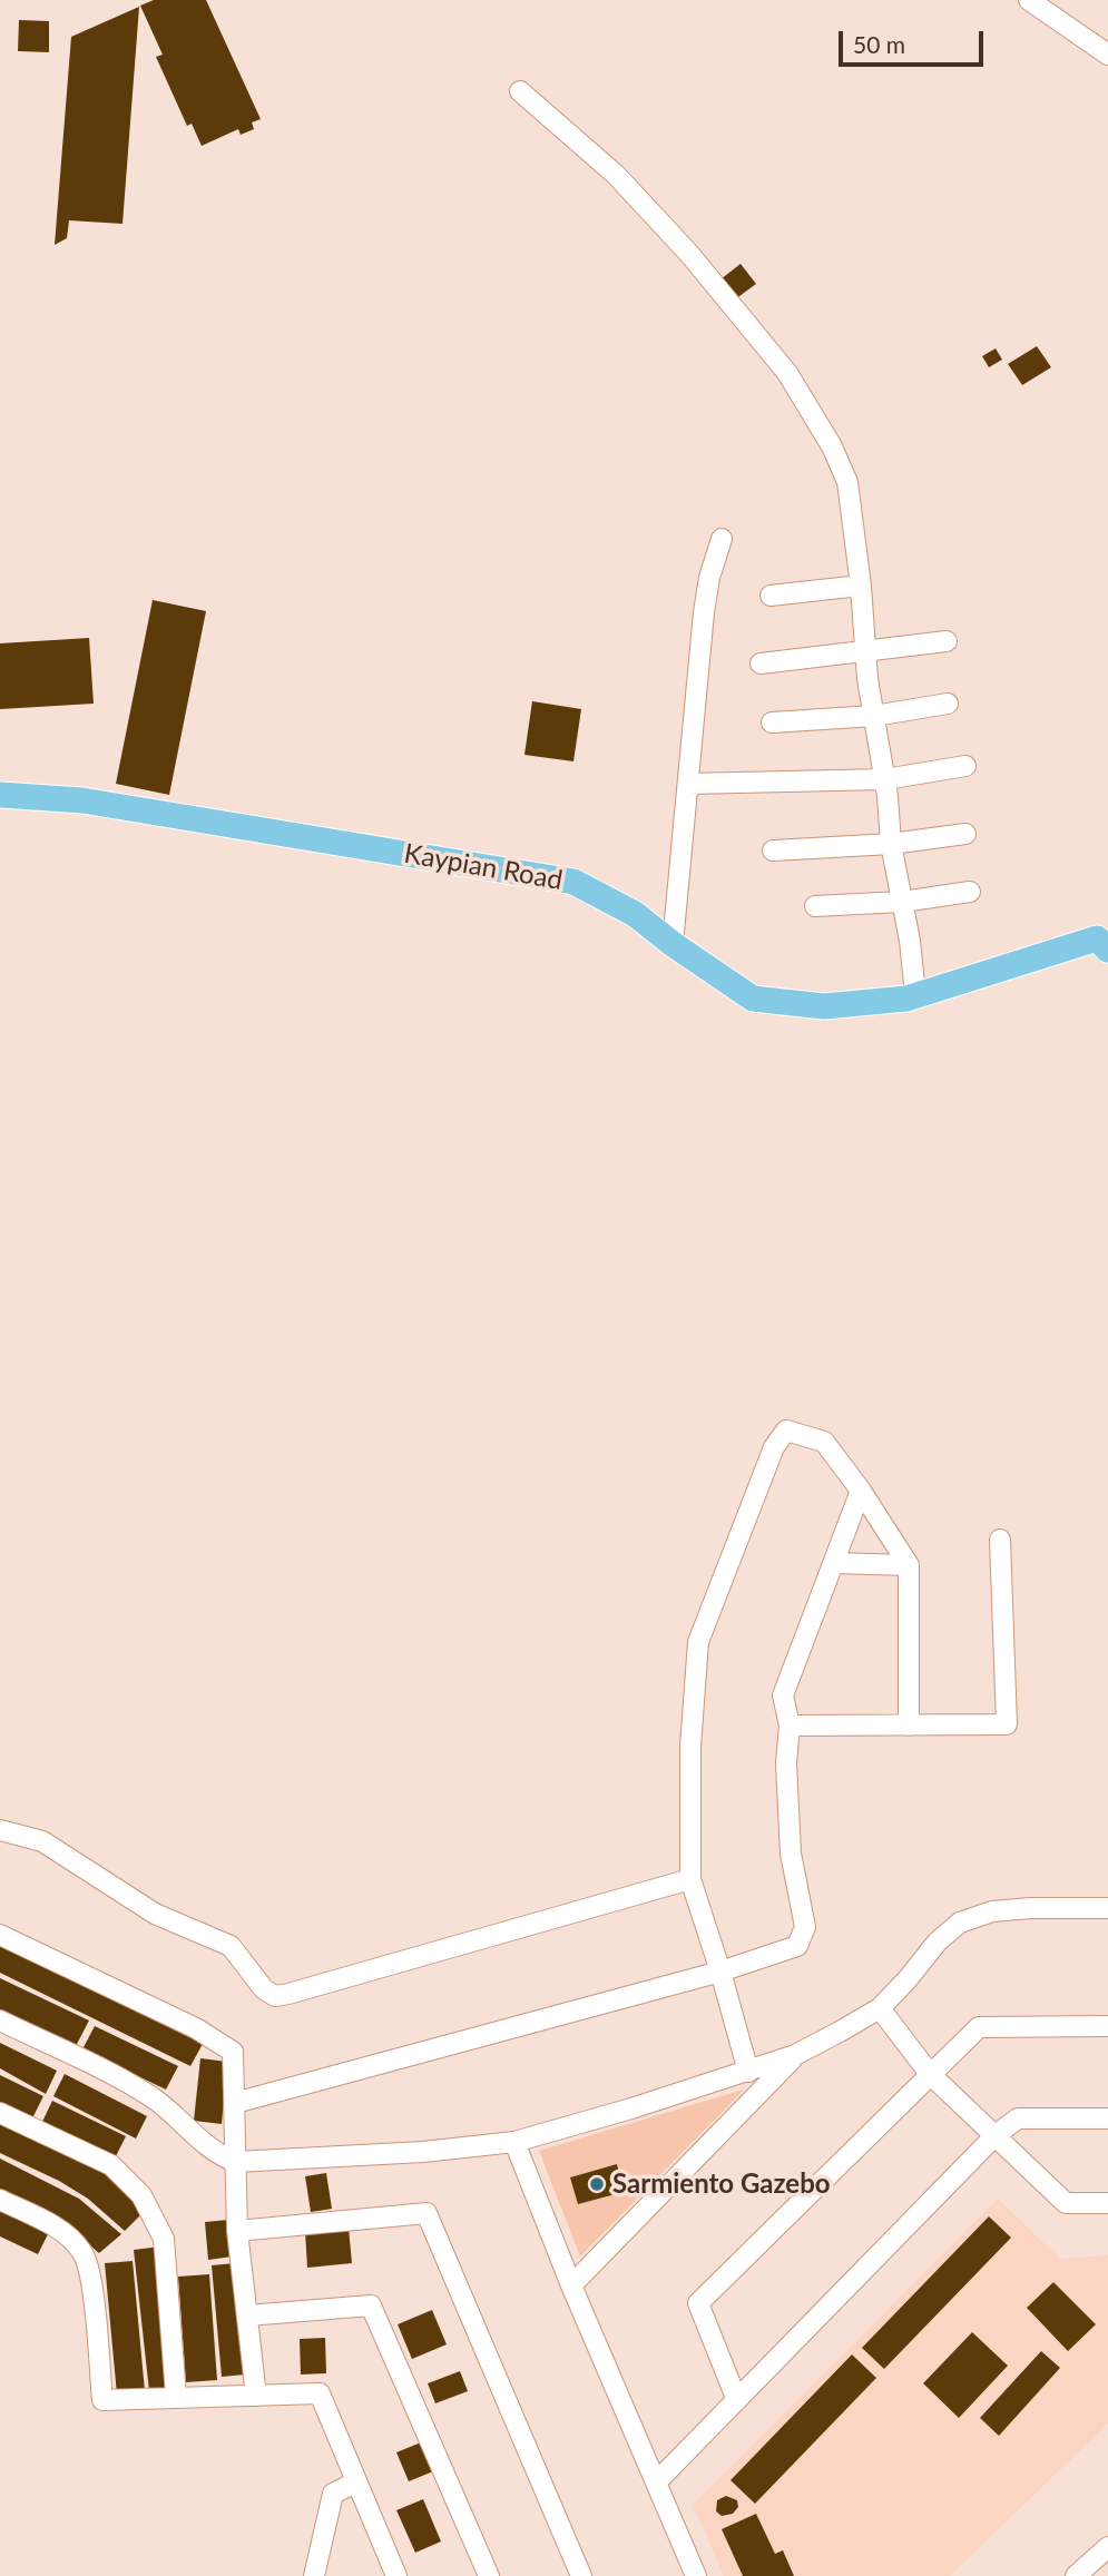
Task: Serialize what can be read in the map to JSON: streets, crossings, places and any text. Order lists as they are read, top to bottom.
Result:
{
  "streets": {
    "main road": ["Kaypian Road"]
  },
  "places": ["Sarmiento Gazebo"],
  "scale_bar": "50 m"
}
